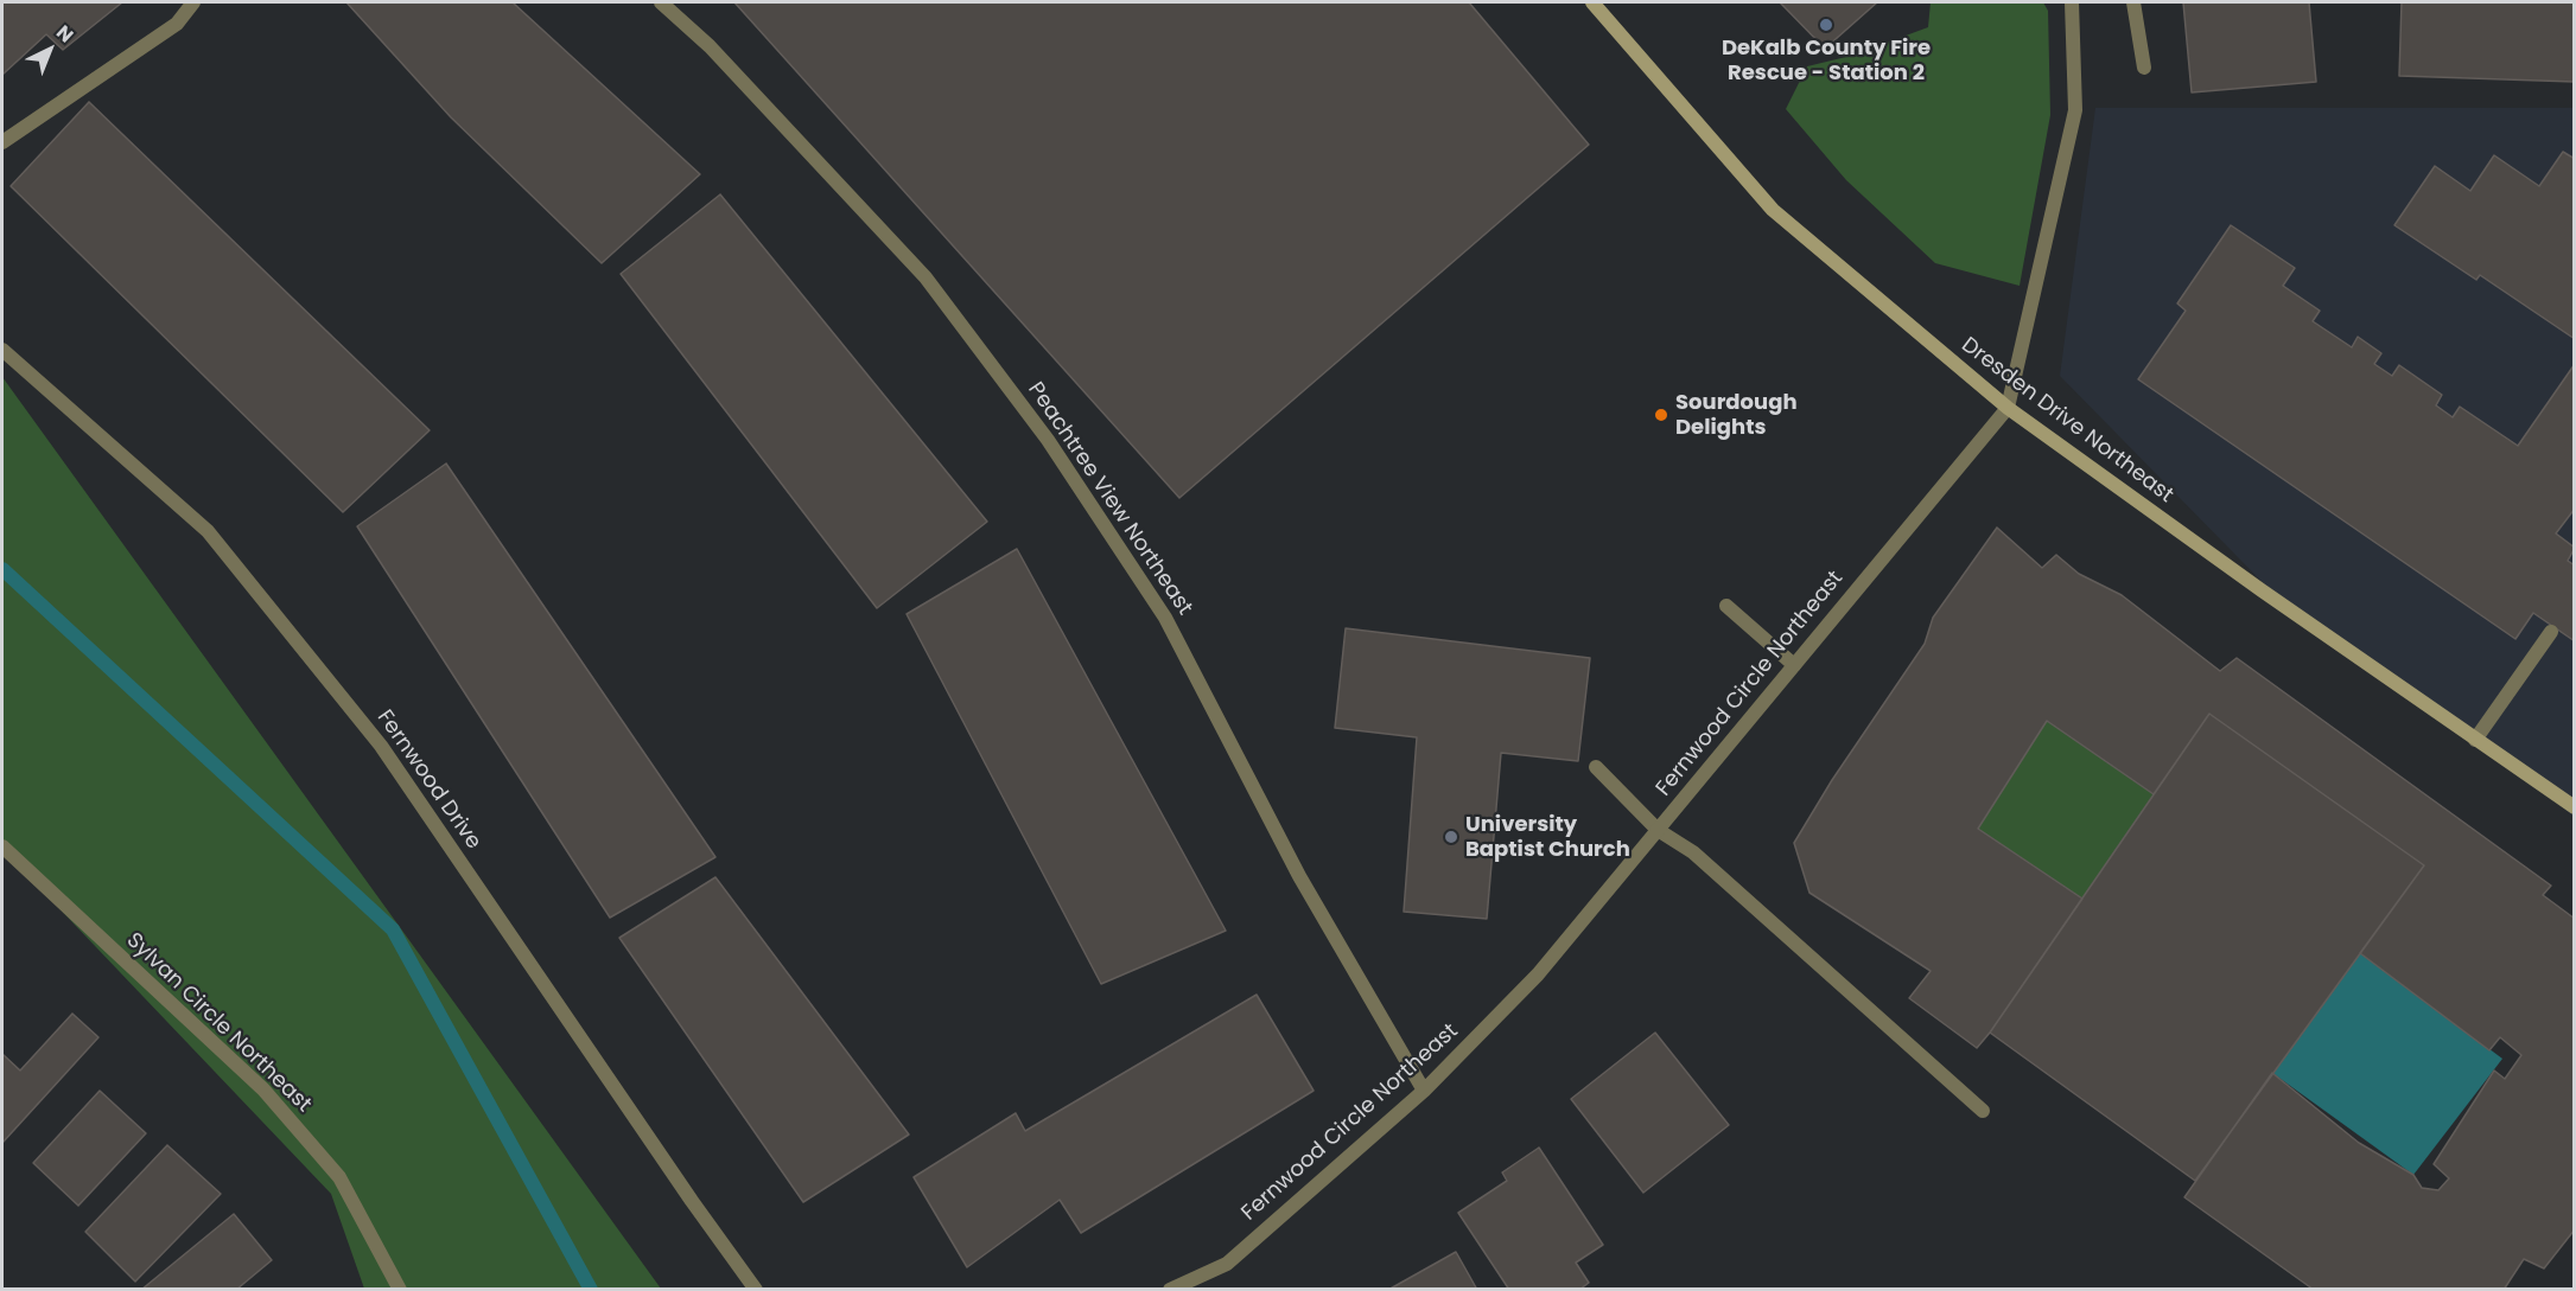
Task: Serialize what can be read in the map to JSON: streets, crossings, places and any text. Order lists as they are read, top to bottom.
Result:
{
  "streets": {
    "street": [
      "Dresden Drive Northeast",
      "Peachtree View Northeast",
      "Fernwood Circle Northeast",
      "Fernwood Drive",
      "Sylvan Circle Northeast"
    ]
  },
  "crossings": [
    ["Dresden Drive Northeast", "Fernwood Circle Northeast"],
    ["Peachtree View Northeast", "Fernwood Circle Northeast"]
  ],
  "places": ["DeKalb County Fire Rescue - Station 2", "Sourdough Delights", "University Baptist Church"],
  "north": "top right"
}
